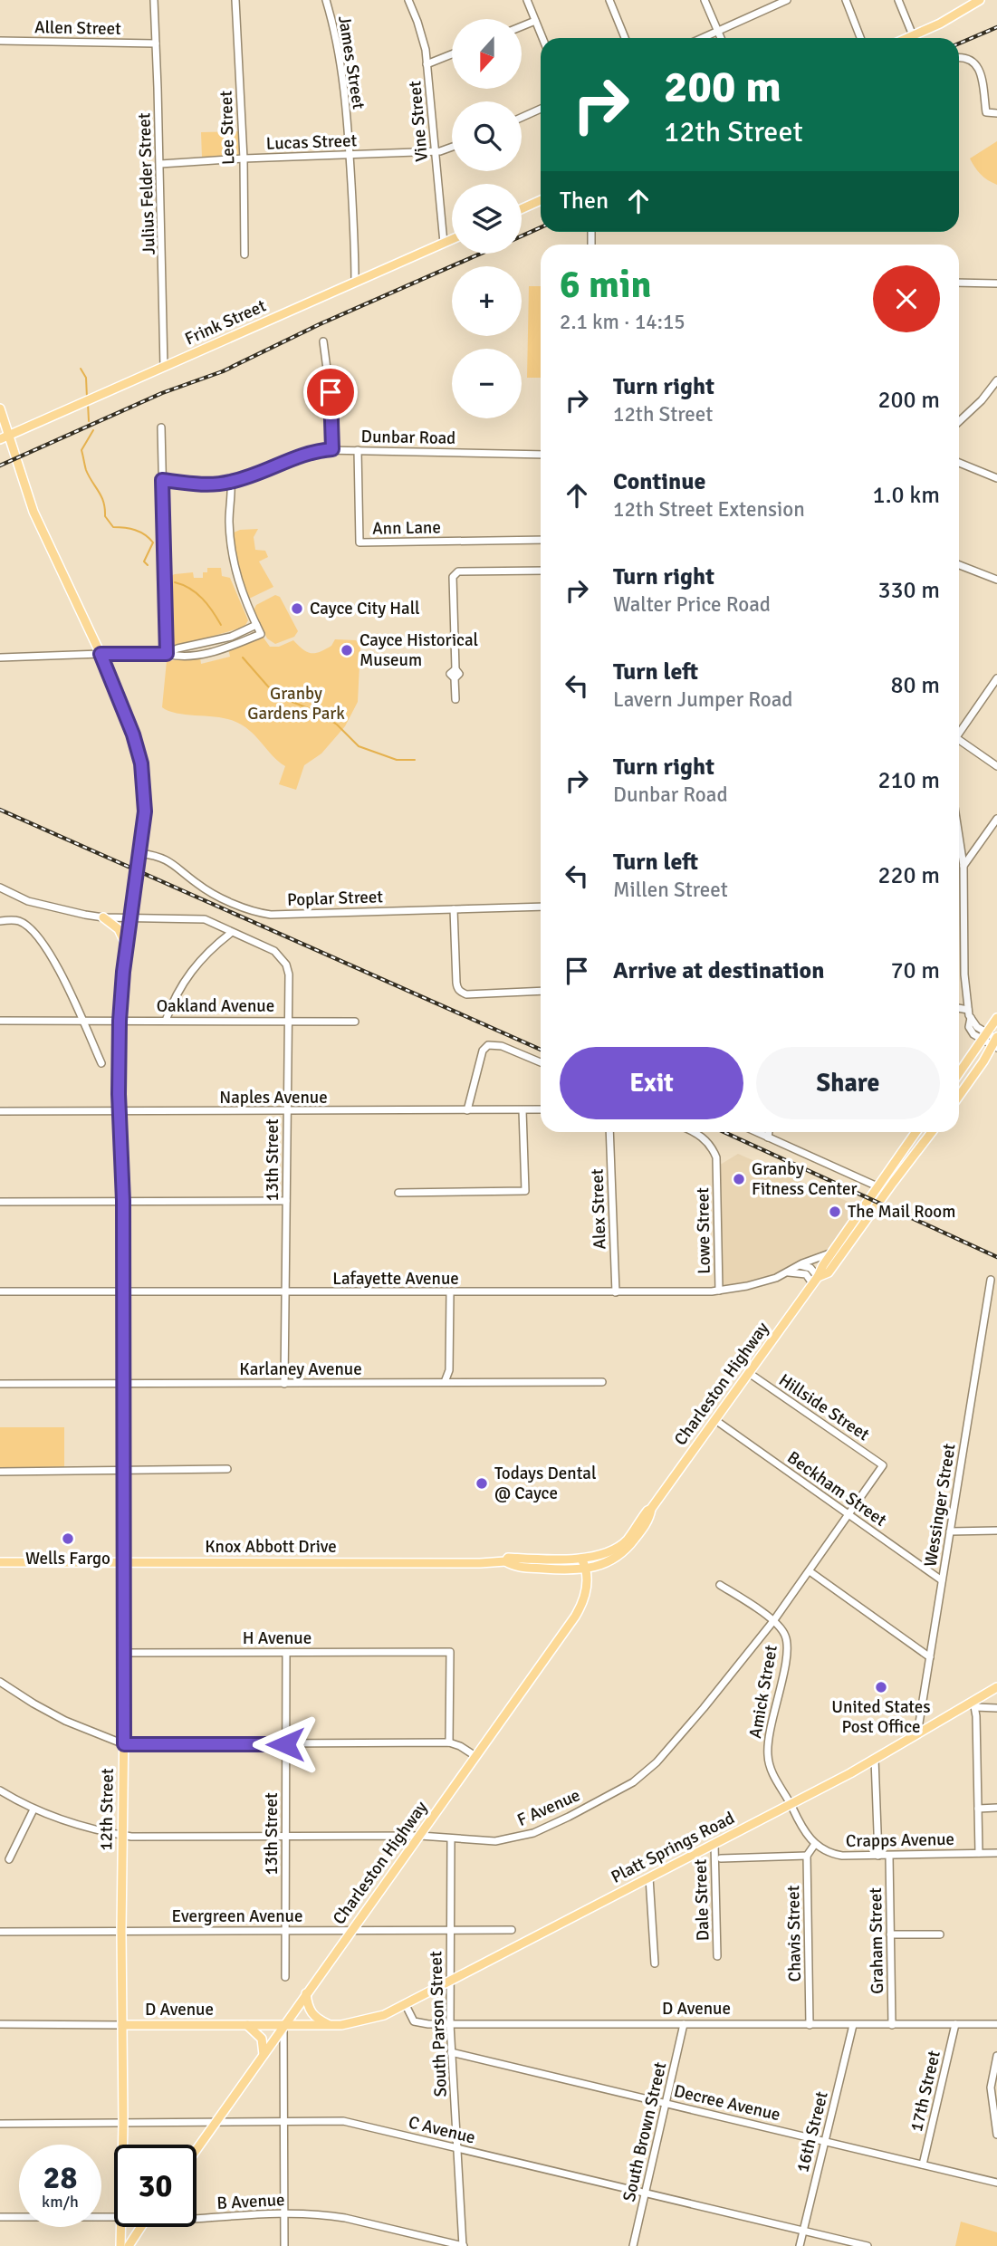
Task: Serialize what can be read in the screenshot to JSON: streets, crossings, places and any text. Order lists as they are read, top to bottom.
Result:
{
  "streets": {
    "main road": [
      "Frink Street",
      "Charleston Highway",
      "Knox Abbott Drive",
      "12th Street",
      "Platt Springs Road",
      "D Avenue"
    ],
    "street": [
      "Allen Street",
      "James Street",
      "Vine Street",
      "Lee Street",
      "Lucas Street",
      "Julius Felder Street",
      "Dunbar Road",
      "Ann Lane",
      "Poplar Street",
      "Oakland Avenue",
      "Naples Avenue",
      "13th Street",
      "Alex Street",
      "Lowe Street",
      "Lafayette Avenue",
      "Karlaney Avenue",
      "Hillside Street",
      "Beckham Street",
      "Wessinger Street",
      "H Avenue",
      "Amick Street",
      "F Avenue",
      "Crapps Avenue",
      "Dale Street",
      "Evergreen Avenue",
      "Chavis Street",
      "Graham Street",
      "South Parson Street",
      "17th Street",
      "Decree Avenue",
      "C Avenue",
      "South Brown Street",
      "16th Street",
      "B Avenue"
    ]
  },
  "crossings": [
    ["Allen Street", "Julius Felder Street"],
    ["James Street", "Lucas Street"],
    ["James Street", "Frink Street"],
    ["Vine Street", "Lucas Street"],
    ["Vine Street", "Frink Street"],
    ["Lee Street", "Lucas Street"],
    ["Lucas Street", "Julius Felder Street"],
    ["Julius Felder Street", "Frink Street"],
    ["Frink Street", "12th Street"],
    ["Dunbar Road", "Ann Lane"],
    ["Poplar Street", "12th Street"],
    ["Oakland Avenue", "13th Street"],
    ["Oakland Avenue", "12th Street"],
    ["Naples Avenue", "13th Street"],
    ["Naples Avenue", "12th Street"],
    ["13th Street", "Lafayette Avenue"],
    ["13th Street", "Karlaney Avenue"],
    ["13th Street", "H Avenue"],
    ["13th Street", "F Avenue"],
    ["13th Street", "12th Street"],
    ["13th Street", "Evergreen Avenue"],
    ["Alex Street", "Lafayette Avenue"],
    ["Lowe Street", "Lafayette Avenue"],
    ["Lafayette Avenue", "Charleston Highway"],
    ["Lafayette Avenue", "12th Street"],
    ["Karlaney Avenue", "12th Street"],
    ["Charleston Highway", "Hillside Street"],
    ["Charleston Highway", "Beckham Street"],
    ["Charleston Highway", "Knox Abbott Drive"],
    ["Charleston Highway", "F Avenue"],
    ["Charleston Highway", "Evergreen Avenue"],
    ["Charleston Highway", "D Avenue"],
    ["Charleston Highway", "C Avenue"],
    ["Hillside Street", "F Avenue"],
    ["Beckham Street", "Wessinger Street"],
    ["Beckham Street", "F Avenue"],
    ["Wessinger Street", "Platt Springs Road"],
    ["Knox Abbott Drive", "12th Street"],
    ["H Avenue", "12th Street"],
    ["Amick Street", "F Avenue"],
    ["Amick Street", "Platt Springs Road"],
    ["F Avenue", "12th Street"],
    ["F Avenue", "South Parson Street"],
    ["12th Street", "Evergreen Avenue"],
    ["12th Street", "D Avenue"],
    ["12th Street", "C Avenue"],
    ["Crapps Avenue", "Graham Street"],
    ["Platt Springs Road", "Dale Street"],
    ["Platt Springs Road", "D Avenue"],
    ["Platt Springs Road", "South Parson Street"],
    ["Evergreen Avenue", "South Parson Street"],
    ["Chavis Street", "D Avenue"],
    ["Graham Street", "D Avenue"],
    ["D Avenue", "South Parson Street"],
    ["D Avenue", "17th Street"],
    ["D Avenue", "South Brown Street"],
    ["D Avenue", "16th Street"],
    ["South Parson Street", "Decree Avenue"],
    ["South Parson Street", "C Avenue"],
    ["South Parson Street", "B Avenue"],
    ["17th Street", "Decree Avenue"],
    ["Decree Avenue", "South Brown Street"],
    ["Decree Avenue", "16th Street"],
    ["C Avenue", "South Brown Street"],
    ["C Avenue", "16th Street"]
  ],
  "parks": ["Granby Gardens Park"],
  "places": [
    "Cayce City Hall",
    "Cayce Historical Museum",
    "Granby Fitness Center",
    "The Mail Room",
    "Todays Dental @ Cayce",
    "Wells Fargo",
    "United States Post Office"
  ],
  "north": "bottom",
  "page": {
    "map_buttons": ["+", "−"],
    "turn": ["200 m", "12th Street"],
    "then": "Then",
    "heading": ["6 min", "2.1 km · 14:15"],
    "list": [
      {
        "name": "Turn right",
        "note": "12th Street",
        "value": "200 m"
      },
      {
        "name": "Continue",
        "note": "12th Street Extension",
        "value": "1.0 km"
      },
      {
        "name": "Turn right",
        "note": "Walter Price Road",
        "value": "330 m"
      },
      {
        "name": "Turn left",
        "note": "Lavern Jumper Road",
        "value": "80 m"
      },
      {
        "name": "Turn right",
        "note": "Dunbar Road",
        "value": "210 m"
      },
      {
        "name": "Turn left",
        "note": "Millen Street",
        "value": "220 m"
      },
      {
        "name": "Arrive at destination",
        "value": "70 m"
      }
    ],
    "buttons": ["Exit", "Share"],
    "speed": "28 km/h",
    "limit": "30"
  }
}
